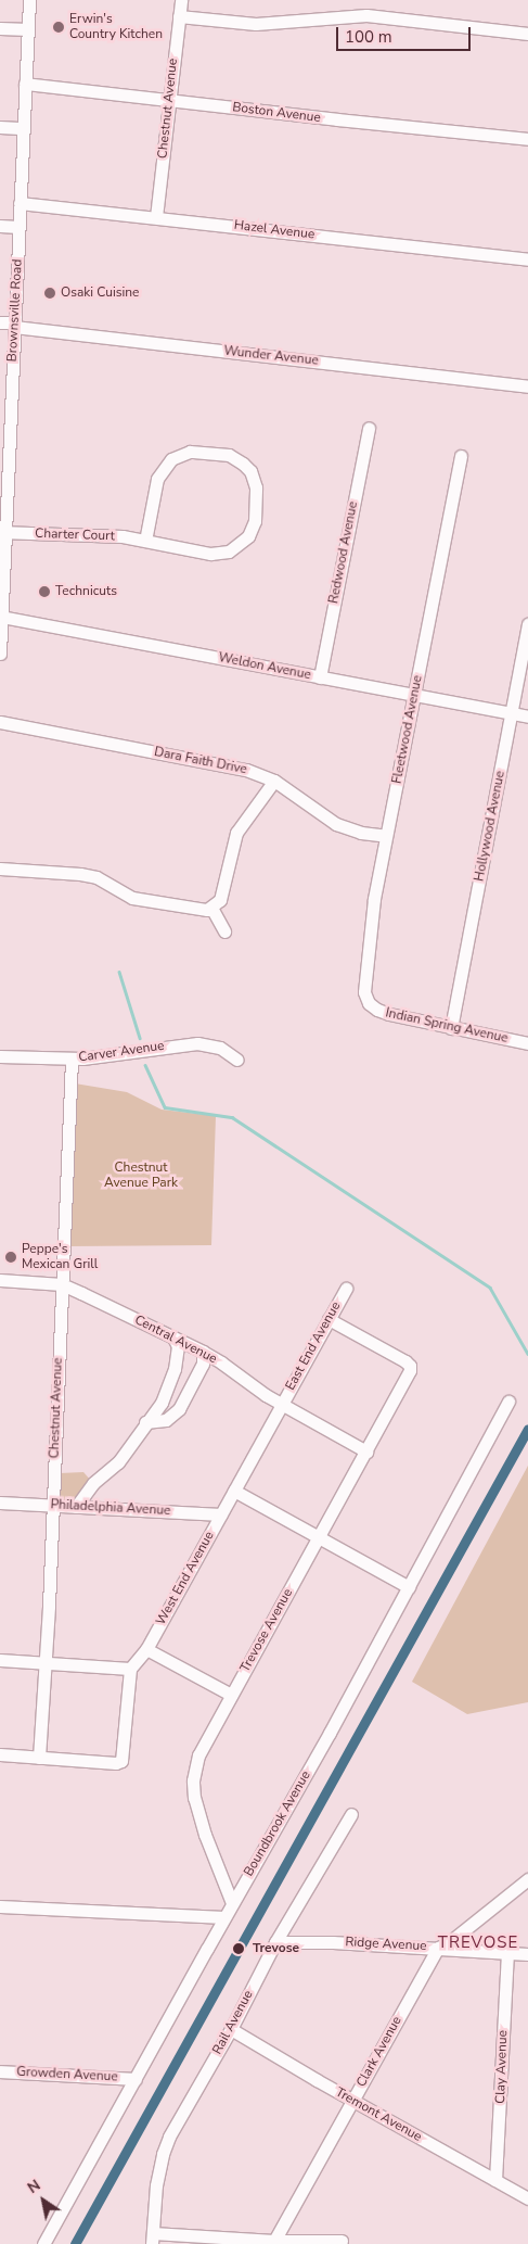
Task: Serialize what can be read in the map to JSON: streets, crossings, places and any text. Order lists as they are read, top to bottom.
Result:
{
  "streets": {
    "street": [
      "Chestnut Avenue",
      "Boston Avenue",
      "Hazel Avenue",
      "Brownsville Road",
      "Wunder Avenue",
      "Charter Court",
      "Redwood Avenue",
      "Weldon Avenue",
      "Fleetwood Avenue",
      "Dara Faith Drive",
      "Hollywood Avenue",
      "Indian Spring Avenue",
      "Carver Avenue",
      "Central Avenue",
      "East End Avenue",
      "Philadelphia Avenue",
      "West End Avenue",
      "Trevose Avenue",
      "Boundbrook Avenue",
      "Ridge Avenue",
      "Rail Avenue",
      "Clark Avenue",
      "Clay Avenue",
      "Growden Avenue",
      "Tremont Avenue"
    ]
  },
  "crossings": [
    ["Chestnut Avenue", "Boston Avenue"],
    ["Chestnut Avenue", "Hazel Avenue"],
    ["Chestnut Avenue", "Carver Avenue"],
    ["Chestnut Avenue", "Central Avenue"],
    ["Chestnut Avenue", "Philadelphia Avenue"],
    ["Boston Avenue", "Brownsville Road"],
    ["Hazel Avenue", "Brownsville Road"],
    ["Brownsville Road", "Wunder Avenue"],
    ["Brownsville Road", "Charter Court"],
    ["Brownsville Road", "Weldon Avenue"],
    ["Redwood Avenue", "Weldon Avenue"],
    ["Weldon Avenue", "Fleetwood Avenue"],
    ["Weldon Avenue", "Hollywood Avenue"],
    ["Fleetwood Avenue", "Dara Faith Drive"],
    ["Fleetwood Avenue", "Indian Spring Avenue"],
    ["Hollywood Avenue", "Indian Spring Avenue"],
    ["Central Avenue", "East End Avenue"],
    ["Central Avenue", "West End Avenue"],
    ["Central Avenue", "Trevose Avenue"],
    ["East End Avenue", "West End Avenue"],
    ["East End Avenue", "Trevose Avenue"],
    ["Philadelphia Avenue", "West End Avenue"],
    ["Trevose Avenue", "Boundbrook Avenue"],
    ["Boundbrook Avenue", "Growden Avenue"],
    ["Ridge Avenue", "Rail Avenue"],
    ["Ridge Avenue", "Clark Avenue"],
    ["Ridge Avenue", "Clay Avenue"],
    ["Rail Avenue", "Tremont Avenue"],
    ["Clark Avenue", "Tremont Avenue"],
    ["Clay Avenue", "Tremont Avenue"]
  ],
  "districts": ["TREVOSE"],
  "parks": ["Chestnut Avenue Park"],
  "places": [
    "Erwin's Country Kitchen",
    "Osaki Cuisine",
    "Technicuts",
    "Peppe's Mexican Grill",
    "Trevose"
  ],
  "scale_bar": "100 m",
  "north": "top left"
}
